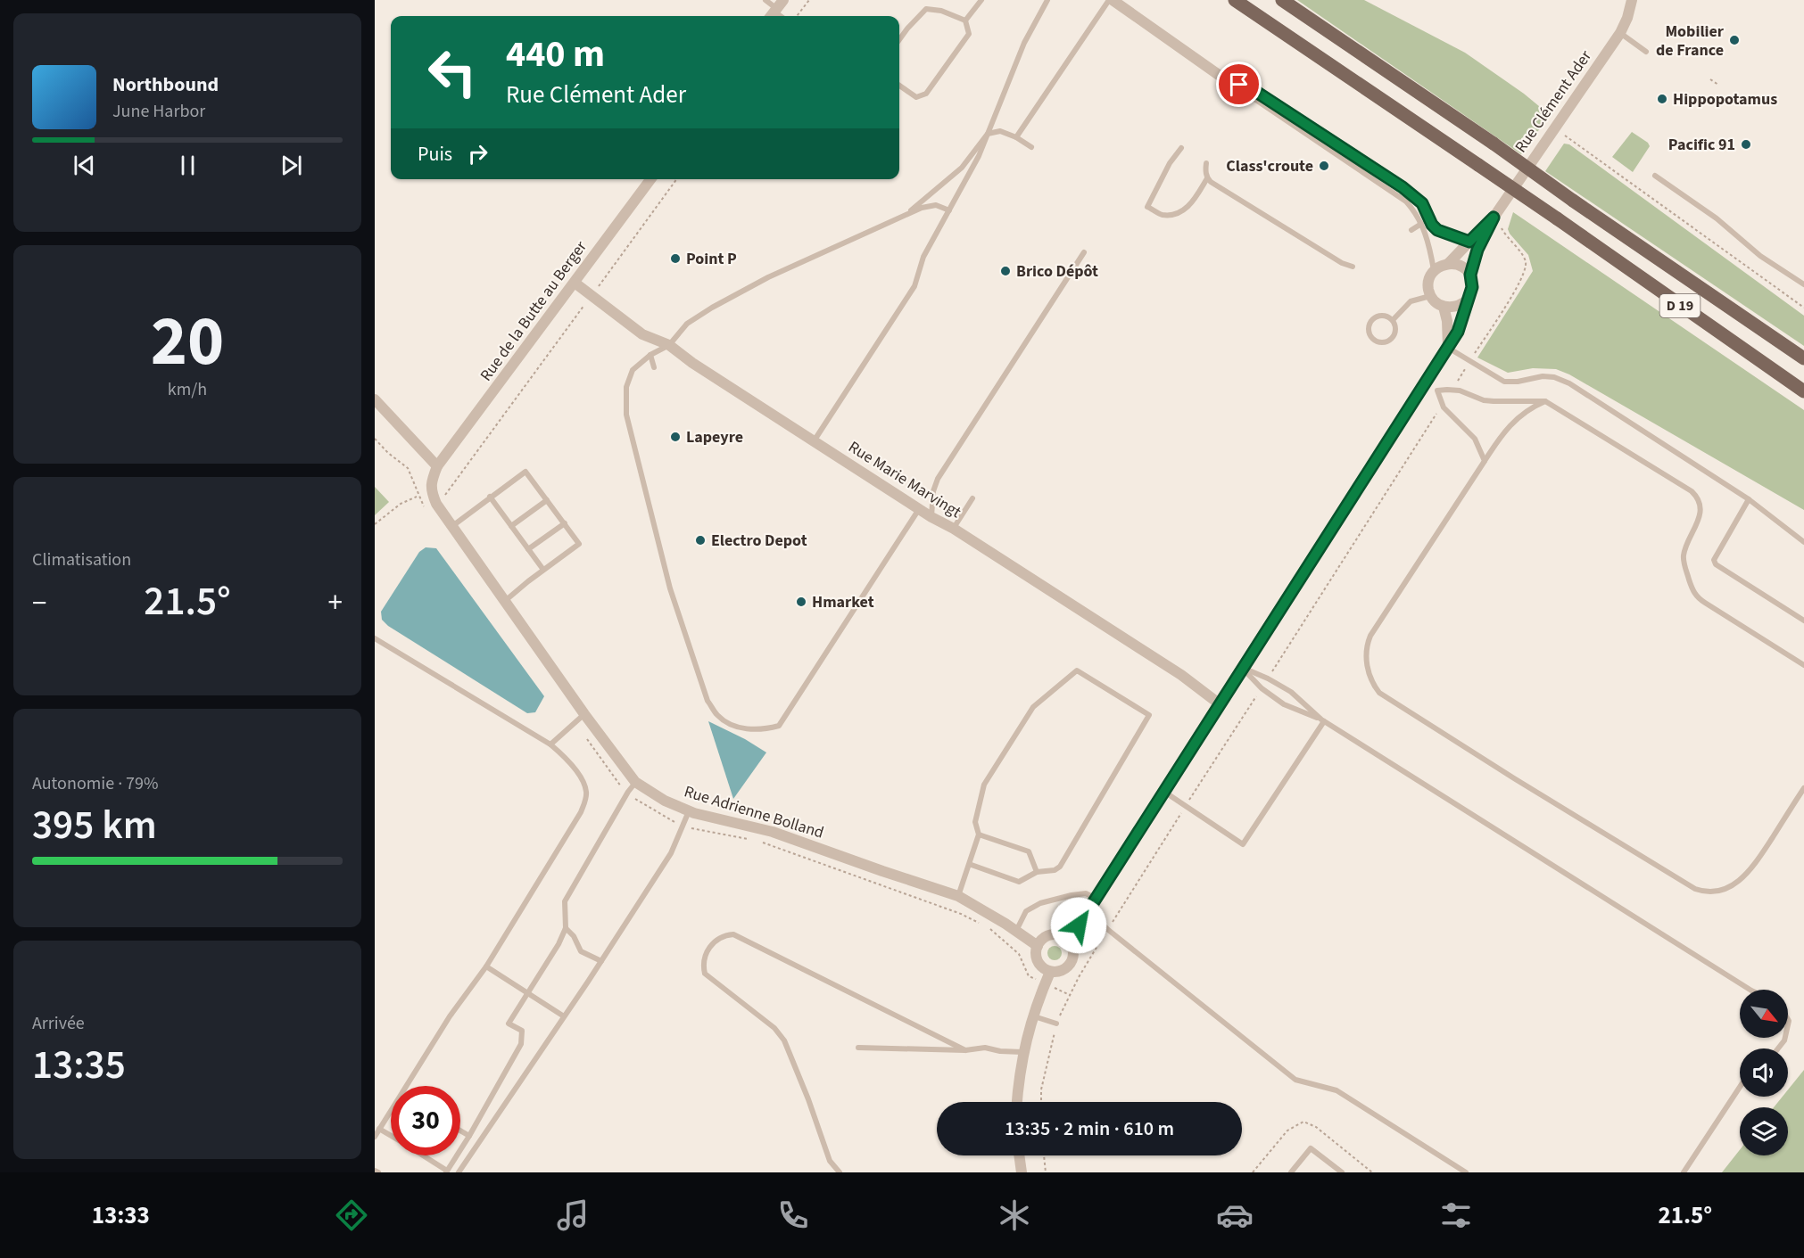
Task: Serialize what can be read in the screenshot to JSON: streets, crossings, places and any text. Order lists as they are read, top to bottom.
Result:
{
  "streets": {
    "main road": ["D 19"],
    "street": [
      "Rue Clément Ader",
      "Rue de la Butte au Berger",
      "Rue Marie Marvingt",
      "Rue Adrienne Bolland"
    ]
  },
  "crossings": [
    ["Rue Clément Ader", "Rue Marie Marvingt"],
    ["Rue Clément Ader", "Rue Adrienne Bolland"],
    ["Rue de la Butte au Berger", "Rue Marie Marvingt"],
    ["Rue de la Butte au Berger", "Rue Adrienne Bolland"]
  ],
  "places": [
    "Mobilier de France",
    "Hippopotamus",
    "Pacific 91",
    "Class'croute",
    "Point P",
    "Brico Dépôt",
    "Lapeyre",
    "Electro Depot",
    "Hmarket"
  ],
  "north": "bottom right",
  "page": {
    "turn": ["440 m", "Rue Clément Ader"],
    "song": ["Northbound", "June Harbor"],
    "then": "Puis",
    "tile": [
      ["20", "km/h"],
      "Climatisation",
      ["Autonomie · 79%", "395 km"],
      ["Arrivée", "13:35"]
    ],
    "heat": ["−", "21.5°", "+"],
    "limit": "30",
    "trip": "13:35 · 2 min · 610 m",
    "tabs": ["13:33", "21.5°"]
  }
}
